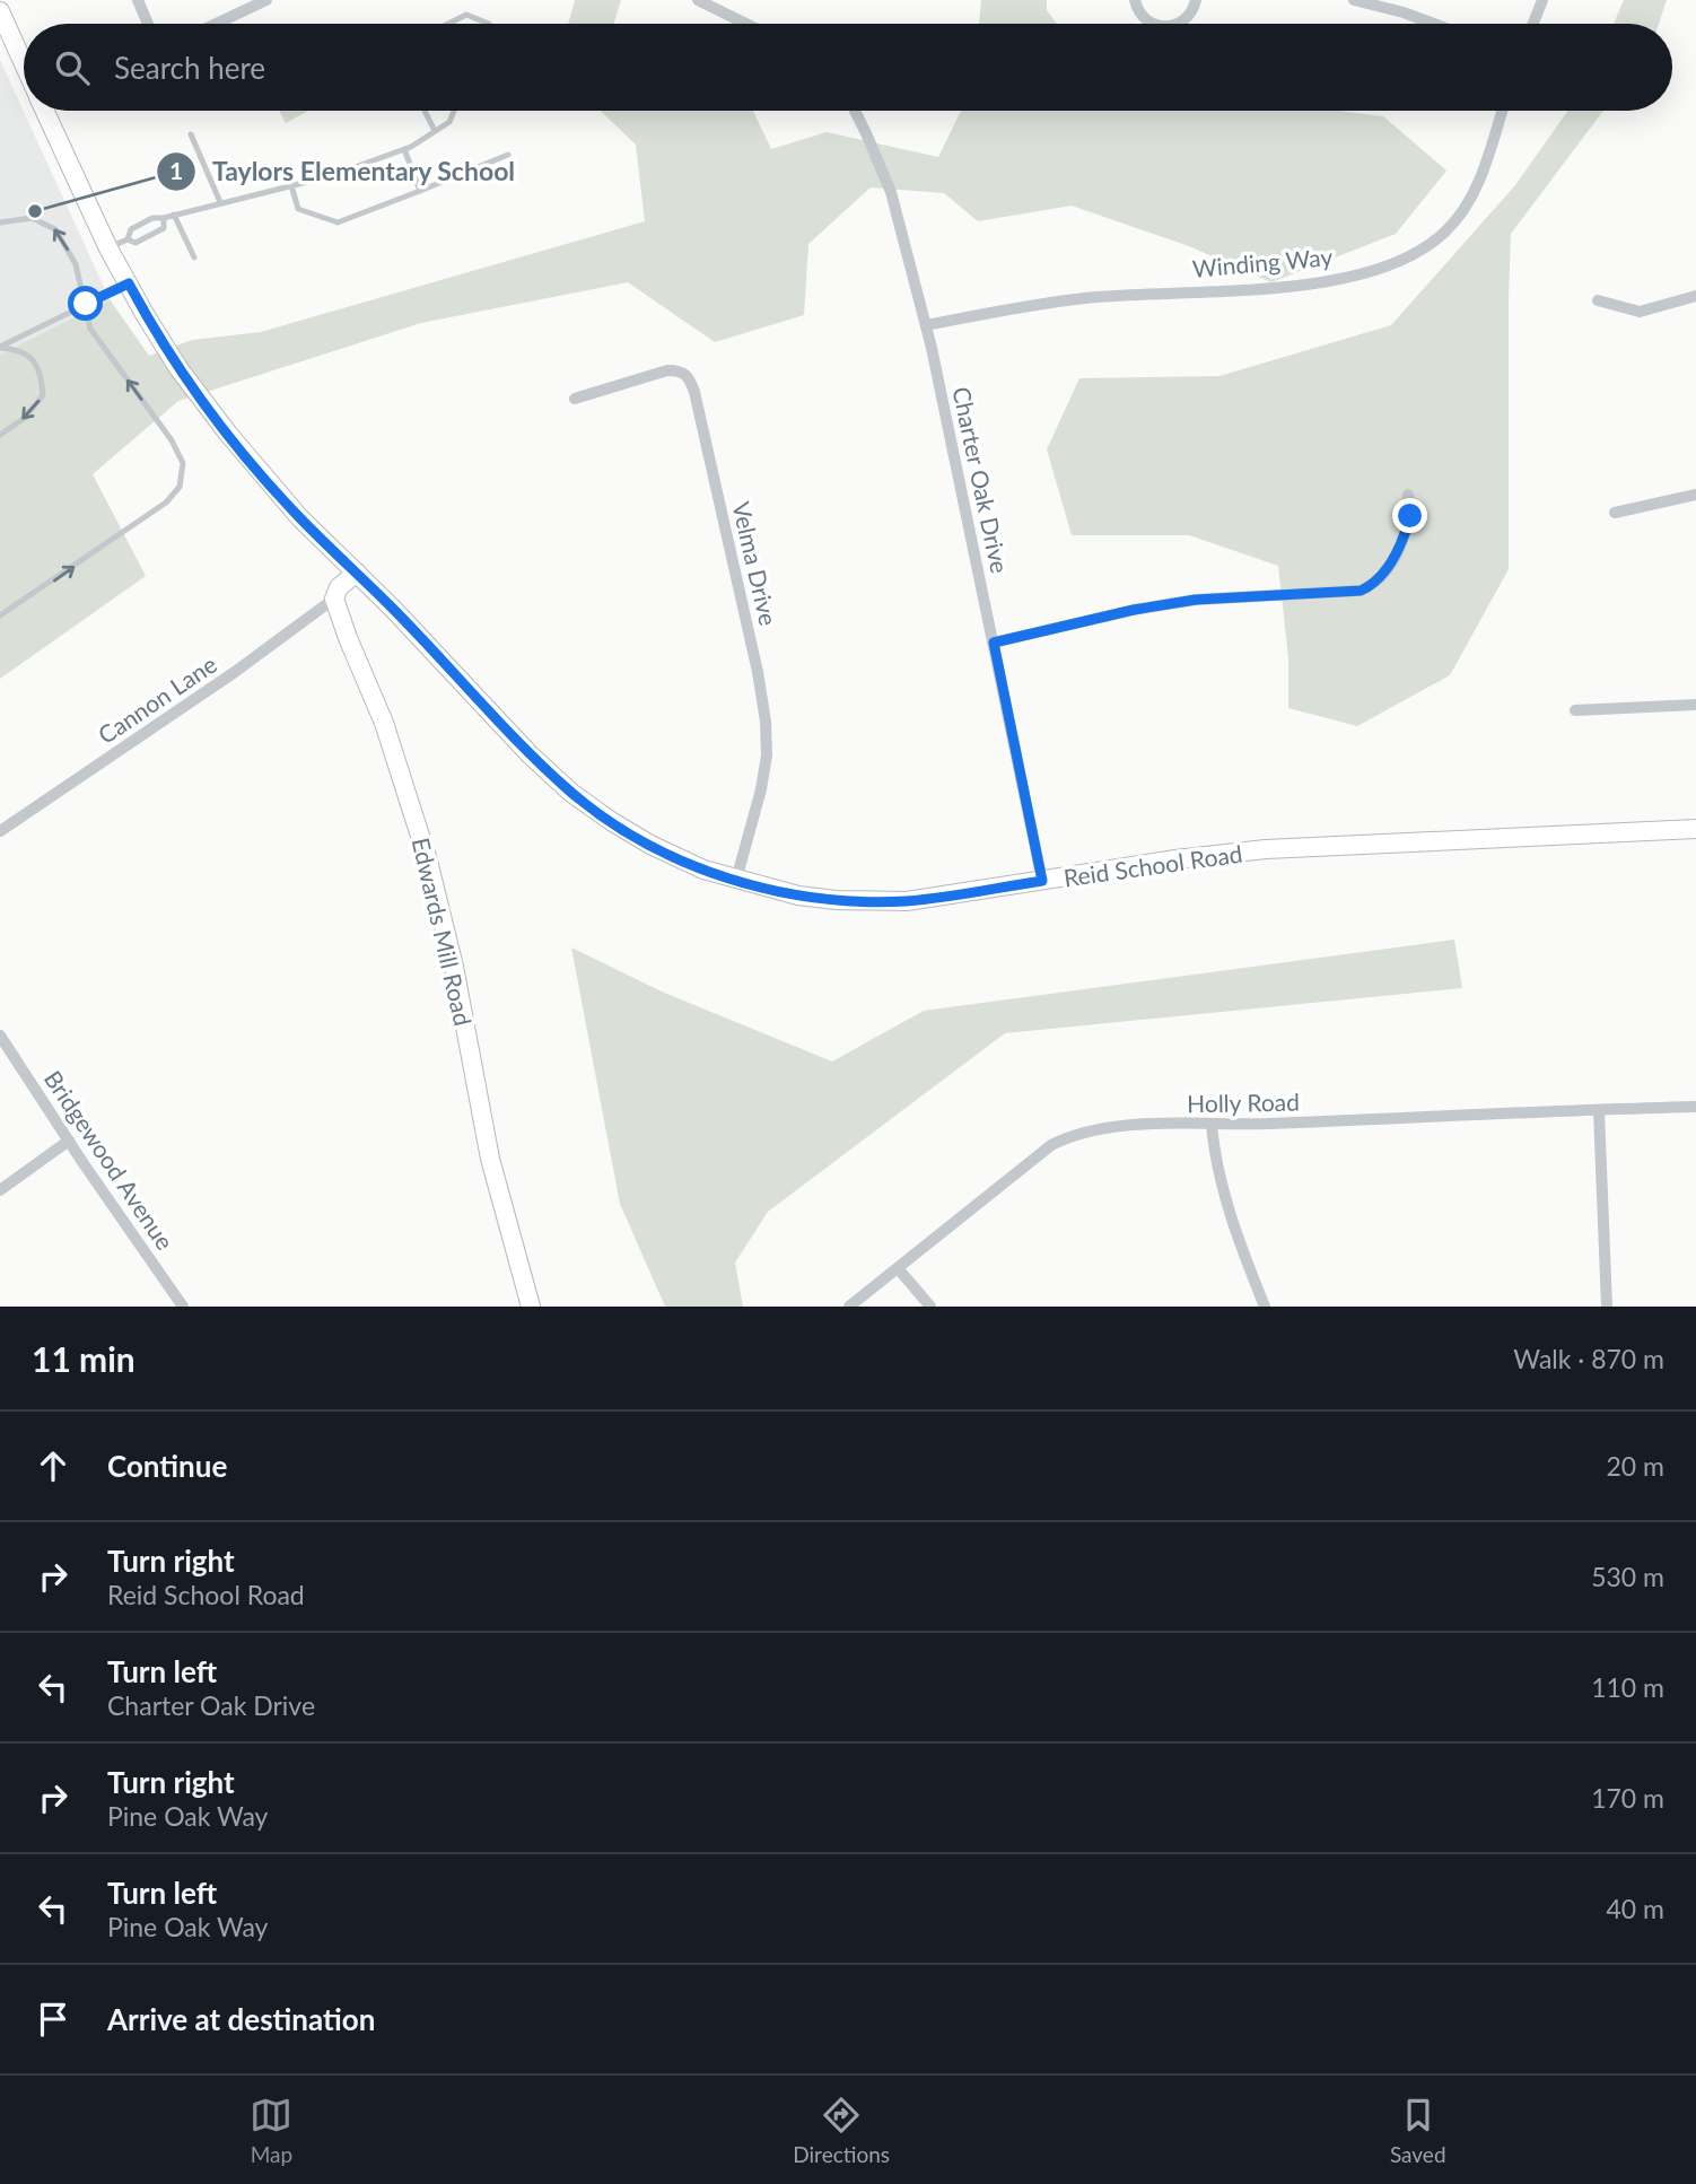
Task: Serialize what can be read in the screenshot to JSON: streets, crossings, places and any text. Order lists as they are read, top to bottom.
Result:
{
  "streets": {
    "street": [
      "Winding Way",
      "Charter Oak Drive",
      "Velma Drive",
      "Cannon Lane",
      "Reid School Road",
      "Edwards Mill Road",
      "Holly Road",
      "Bridgewood Avenue"
    ]
  },
  "crossings": [
    ["Winding Way", "Charter Oak Drive"],
    ["Charter Oak Drive", "Reid School Road"],
    ["Velma Drive", "Reid School Road"],
    ["Cannon Lane", "Edwards Mill Road"]
  ],
  "places": ["Taylors Elementary School"],
  "page": {
    "search": "Search here",
    "heading": ["11 min", "Walk · 870 m"],
    "list": [
      ["Continue", "20 m"],
      ["Turn right", "Reid School Road", "530 m"],
      ["Turn left", "Charter Oak Drive", "110 m"],
      ["Turn right", "Pine Oak Way", "170 m"],
      ["Turn left", "Pine Oak Way", "40 m"],
      "Arrive at destination"
    ],
    "nav": ["Map", "Directions", "Saved"]
  }
}
